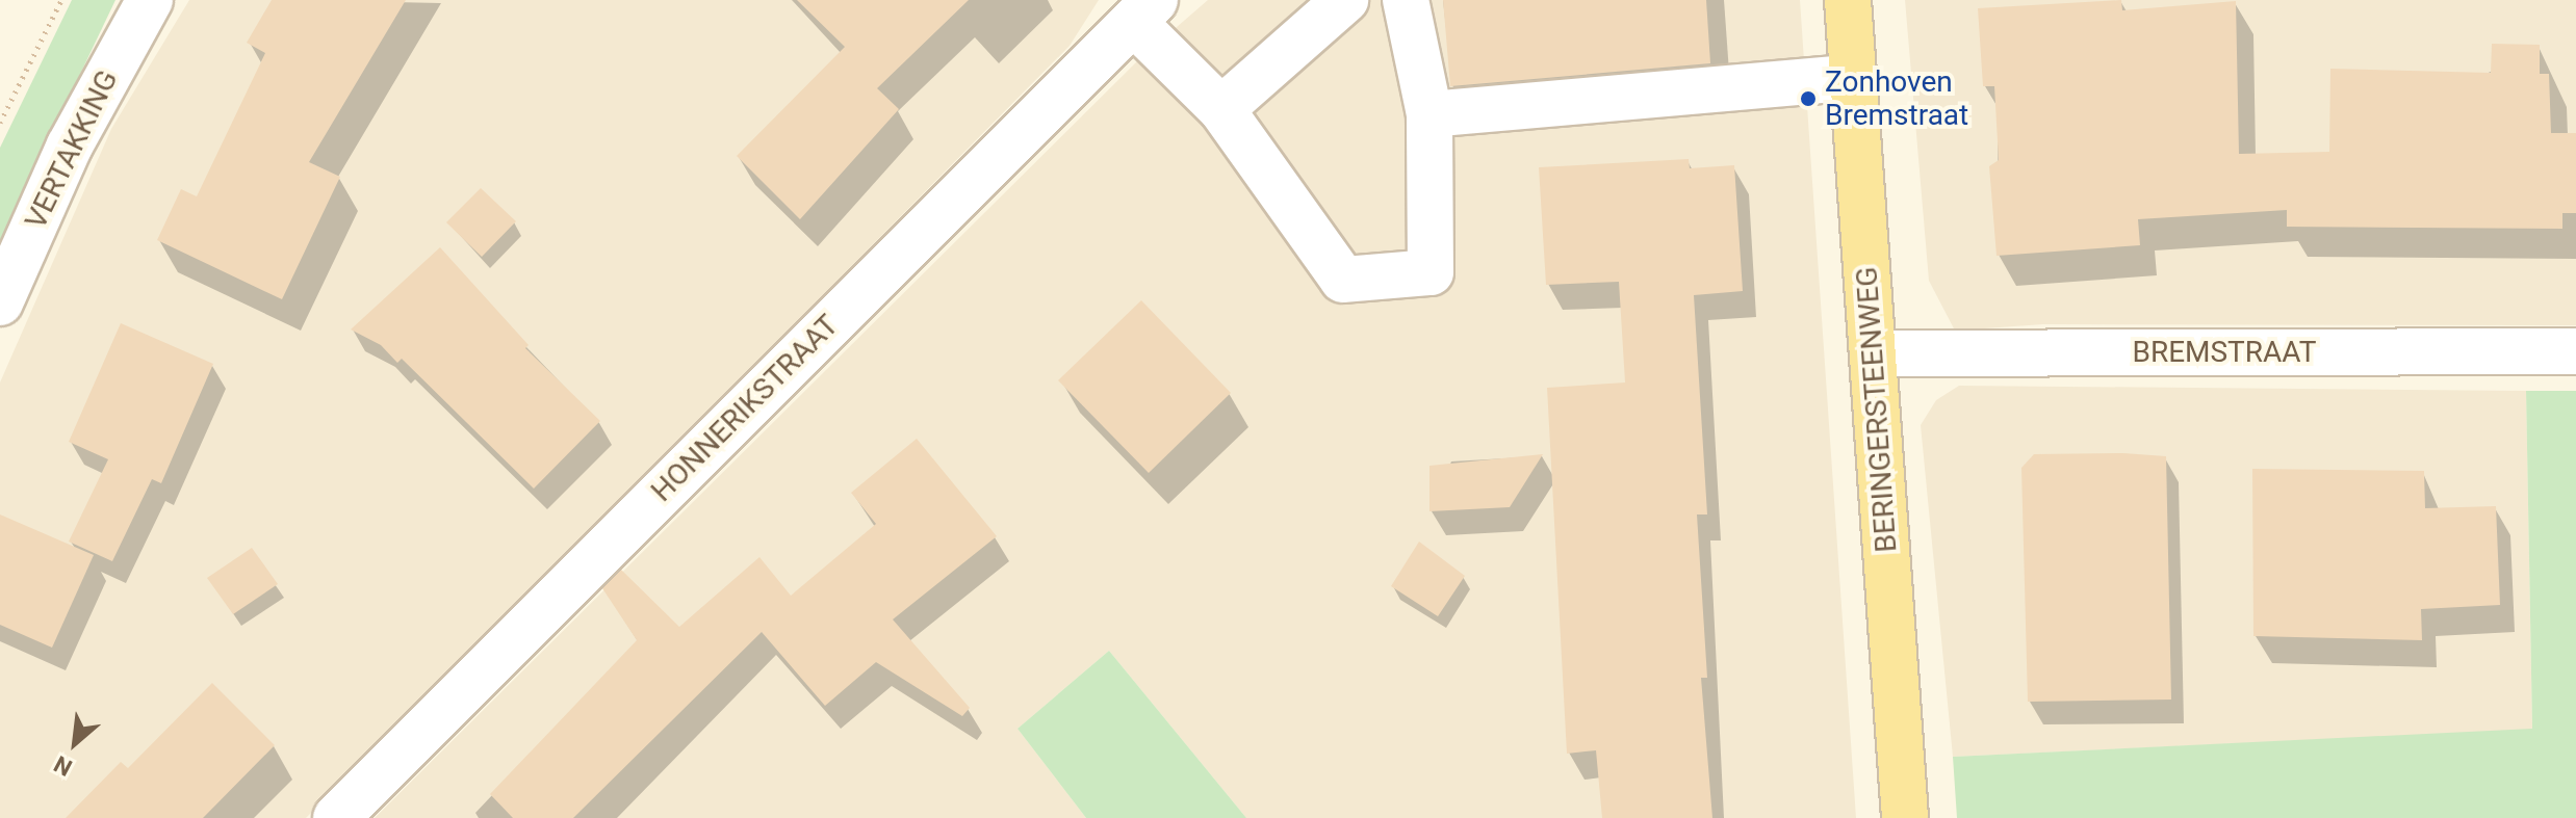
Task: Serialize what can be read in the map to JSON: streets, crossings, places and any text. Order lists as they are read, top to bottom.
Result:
{
  "streets": {
    "main road": ["BERINGERSTEENWEG"],
    "street": ["VERTAKKING", "BREMSTRAAT", "HONNERIKSTRAAT"]
  },
  "crossings": [
    ["BREMSTRAAT", "BERINGERSTEENWEG"]
  ],
  "places": ["Zonhoven Bremstraat"],
  "north": "bottom left"
}
